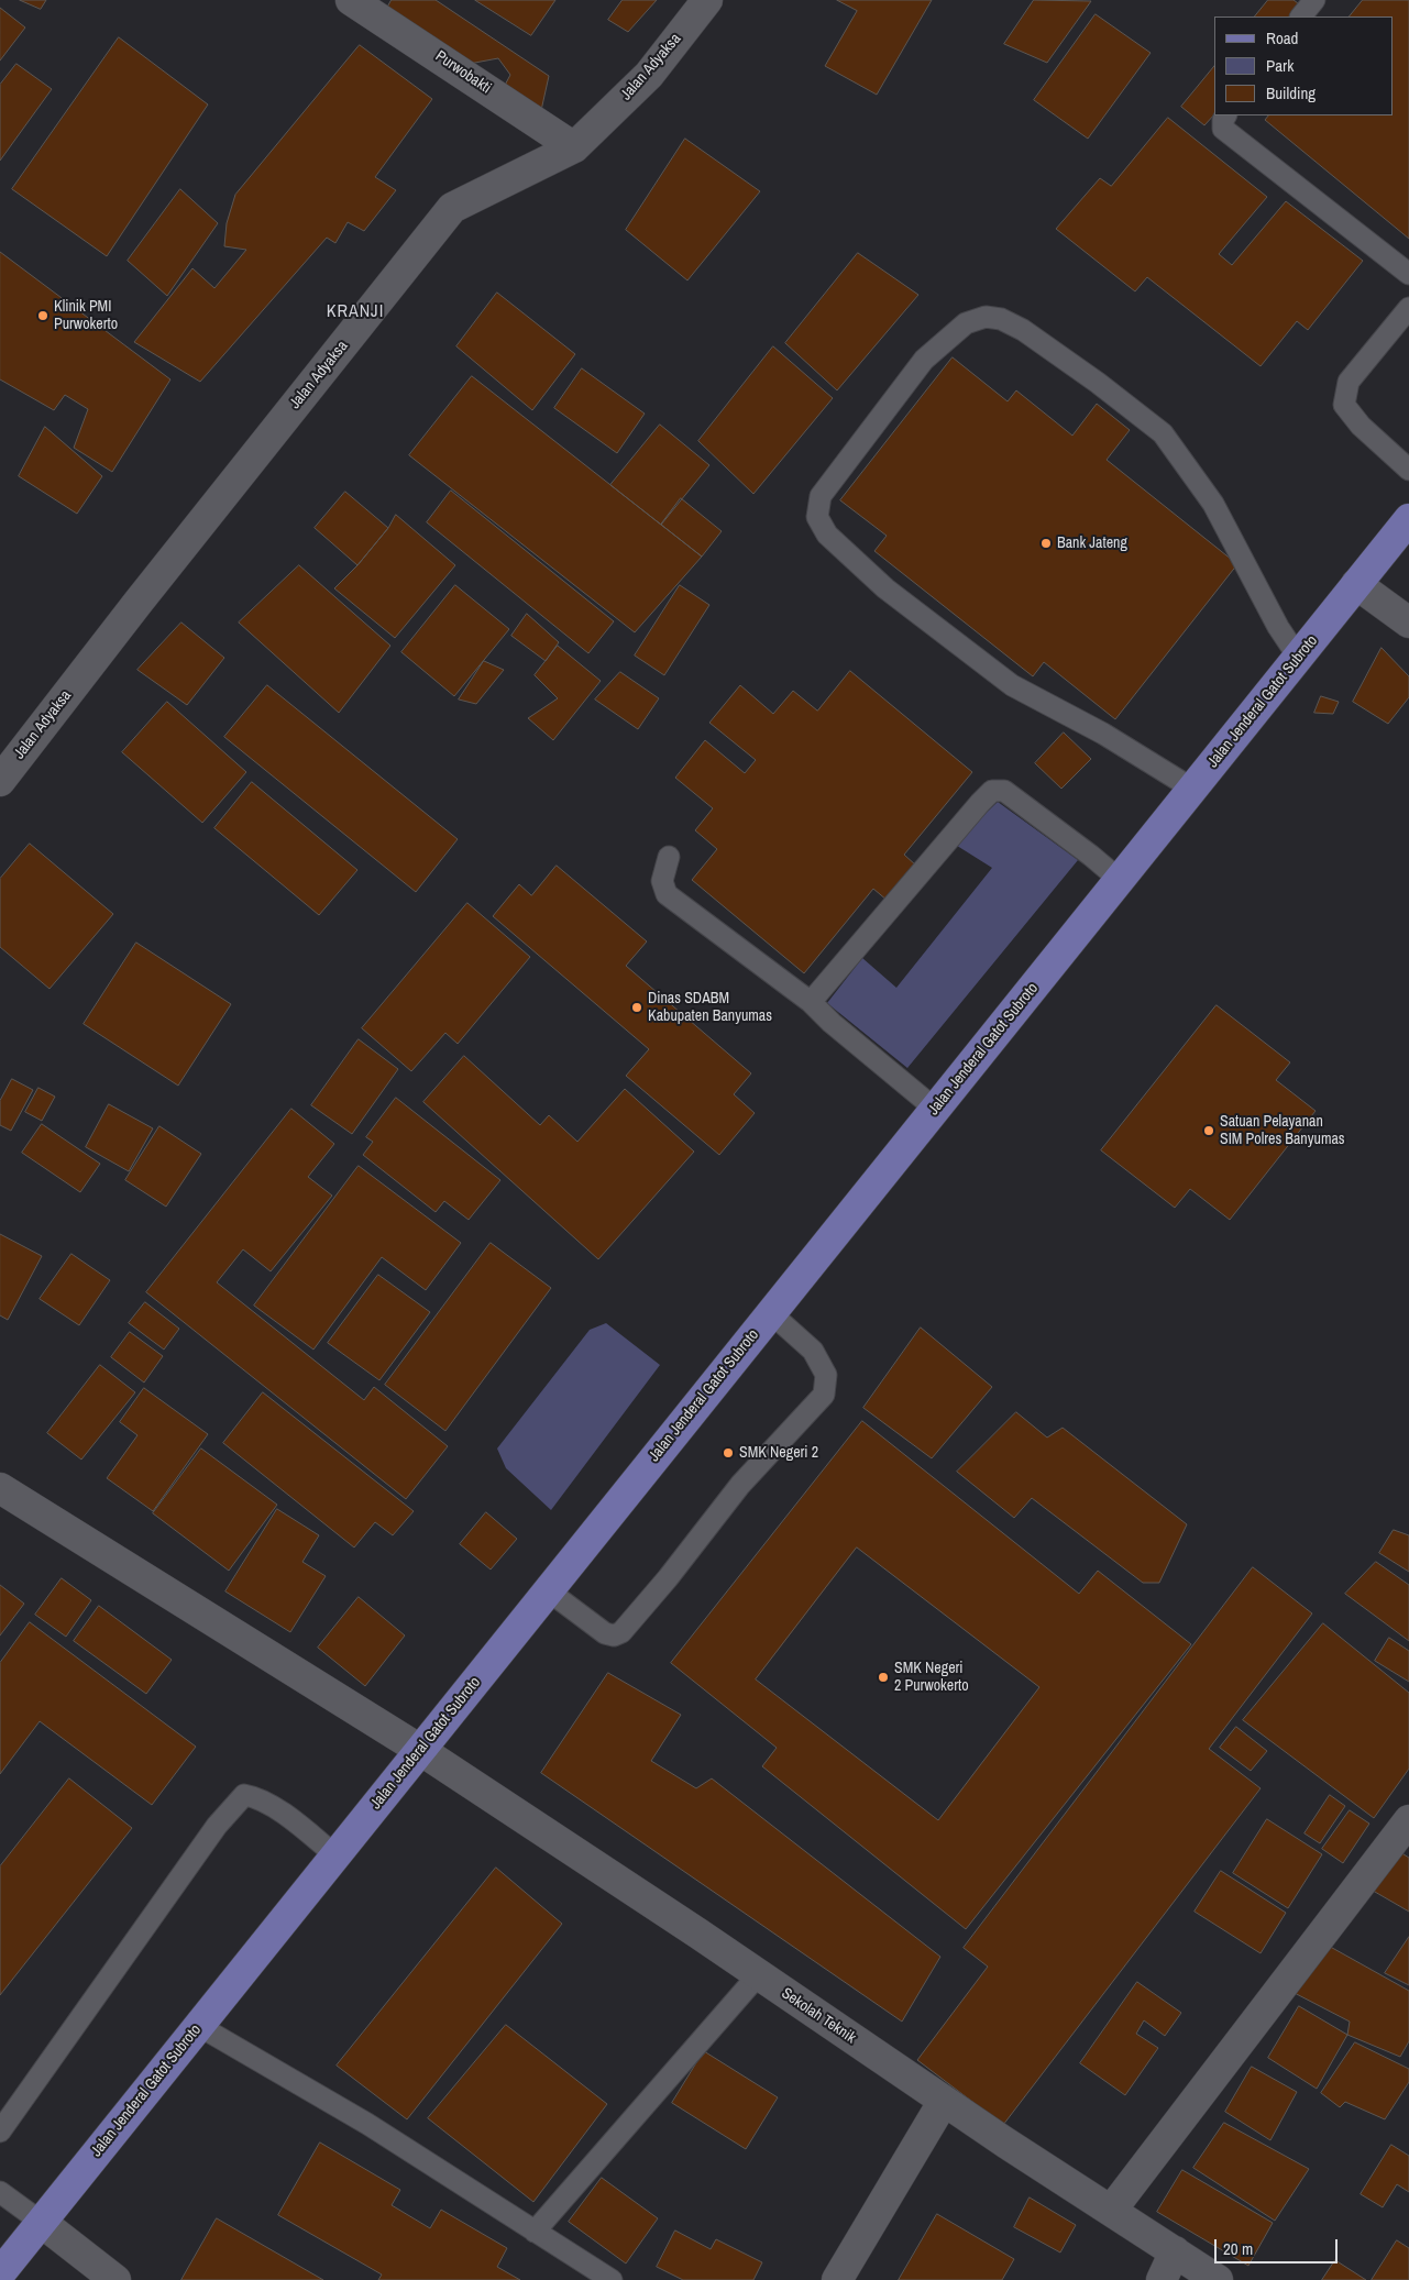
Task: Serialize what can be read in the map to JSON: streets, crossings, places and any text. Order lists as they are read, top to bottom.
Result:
{
  "streets": {
    "main road": ["Jalan Jenderal Gatot Subroto"],
    "street": ["Jalan Adyaksa", "Purwobakti", "Sekolah Teknik"]
  },
  "crossings": [
    ["Jalan Adyaksa", "Purwobakti"],
    ["Jalan Jenderal Gatot Subroto", "Sekolah Teknik"]
  ],
  "districts": ["KRANJI"],
  "places": [
    "Klinik PMI Purwokerto",
    "Bank Jateng",
    "Dinas SDABM Kabupaten Banyumas",
    "Satuan Pelayanan SIM Polres Banyumas",
    "SMK Negeri 2",
    "SMK Negeri 2 Purwokerto"
  ],
  "legend": ["Road", "Park", "Building"],
  "scale_bar": "20 m"
}
